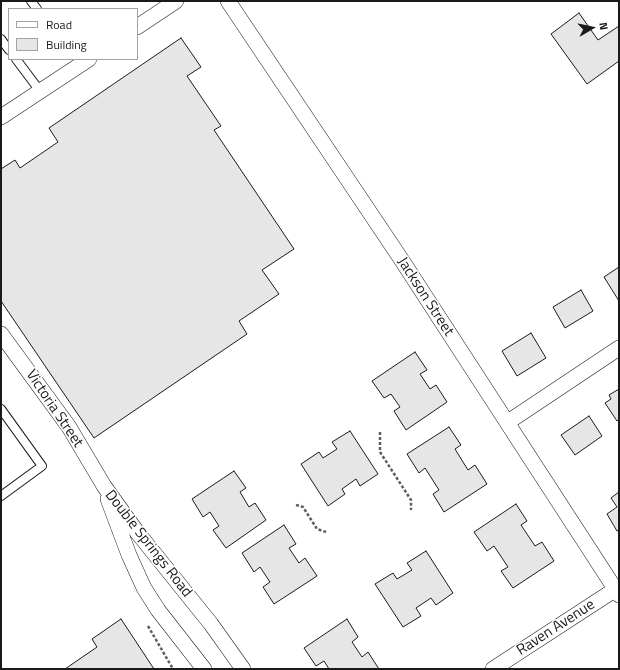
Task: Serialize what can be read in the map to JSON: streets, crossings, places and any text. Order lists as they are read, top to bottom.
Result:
{
  "streets": {
    "street": [
      "Jackson Street",
      "Victoria Street",
      "Double Springs Road",
      "Raven Avenue"
    ]
  },
  "crossings": [
    ["Jackson Street", "Raven Avenue"],
    ["Victoria Street", "Double Springs Road"]
  ],
  "legend": ["Road", "Building"],
  "north": "right"
}
